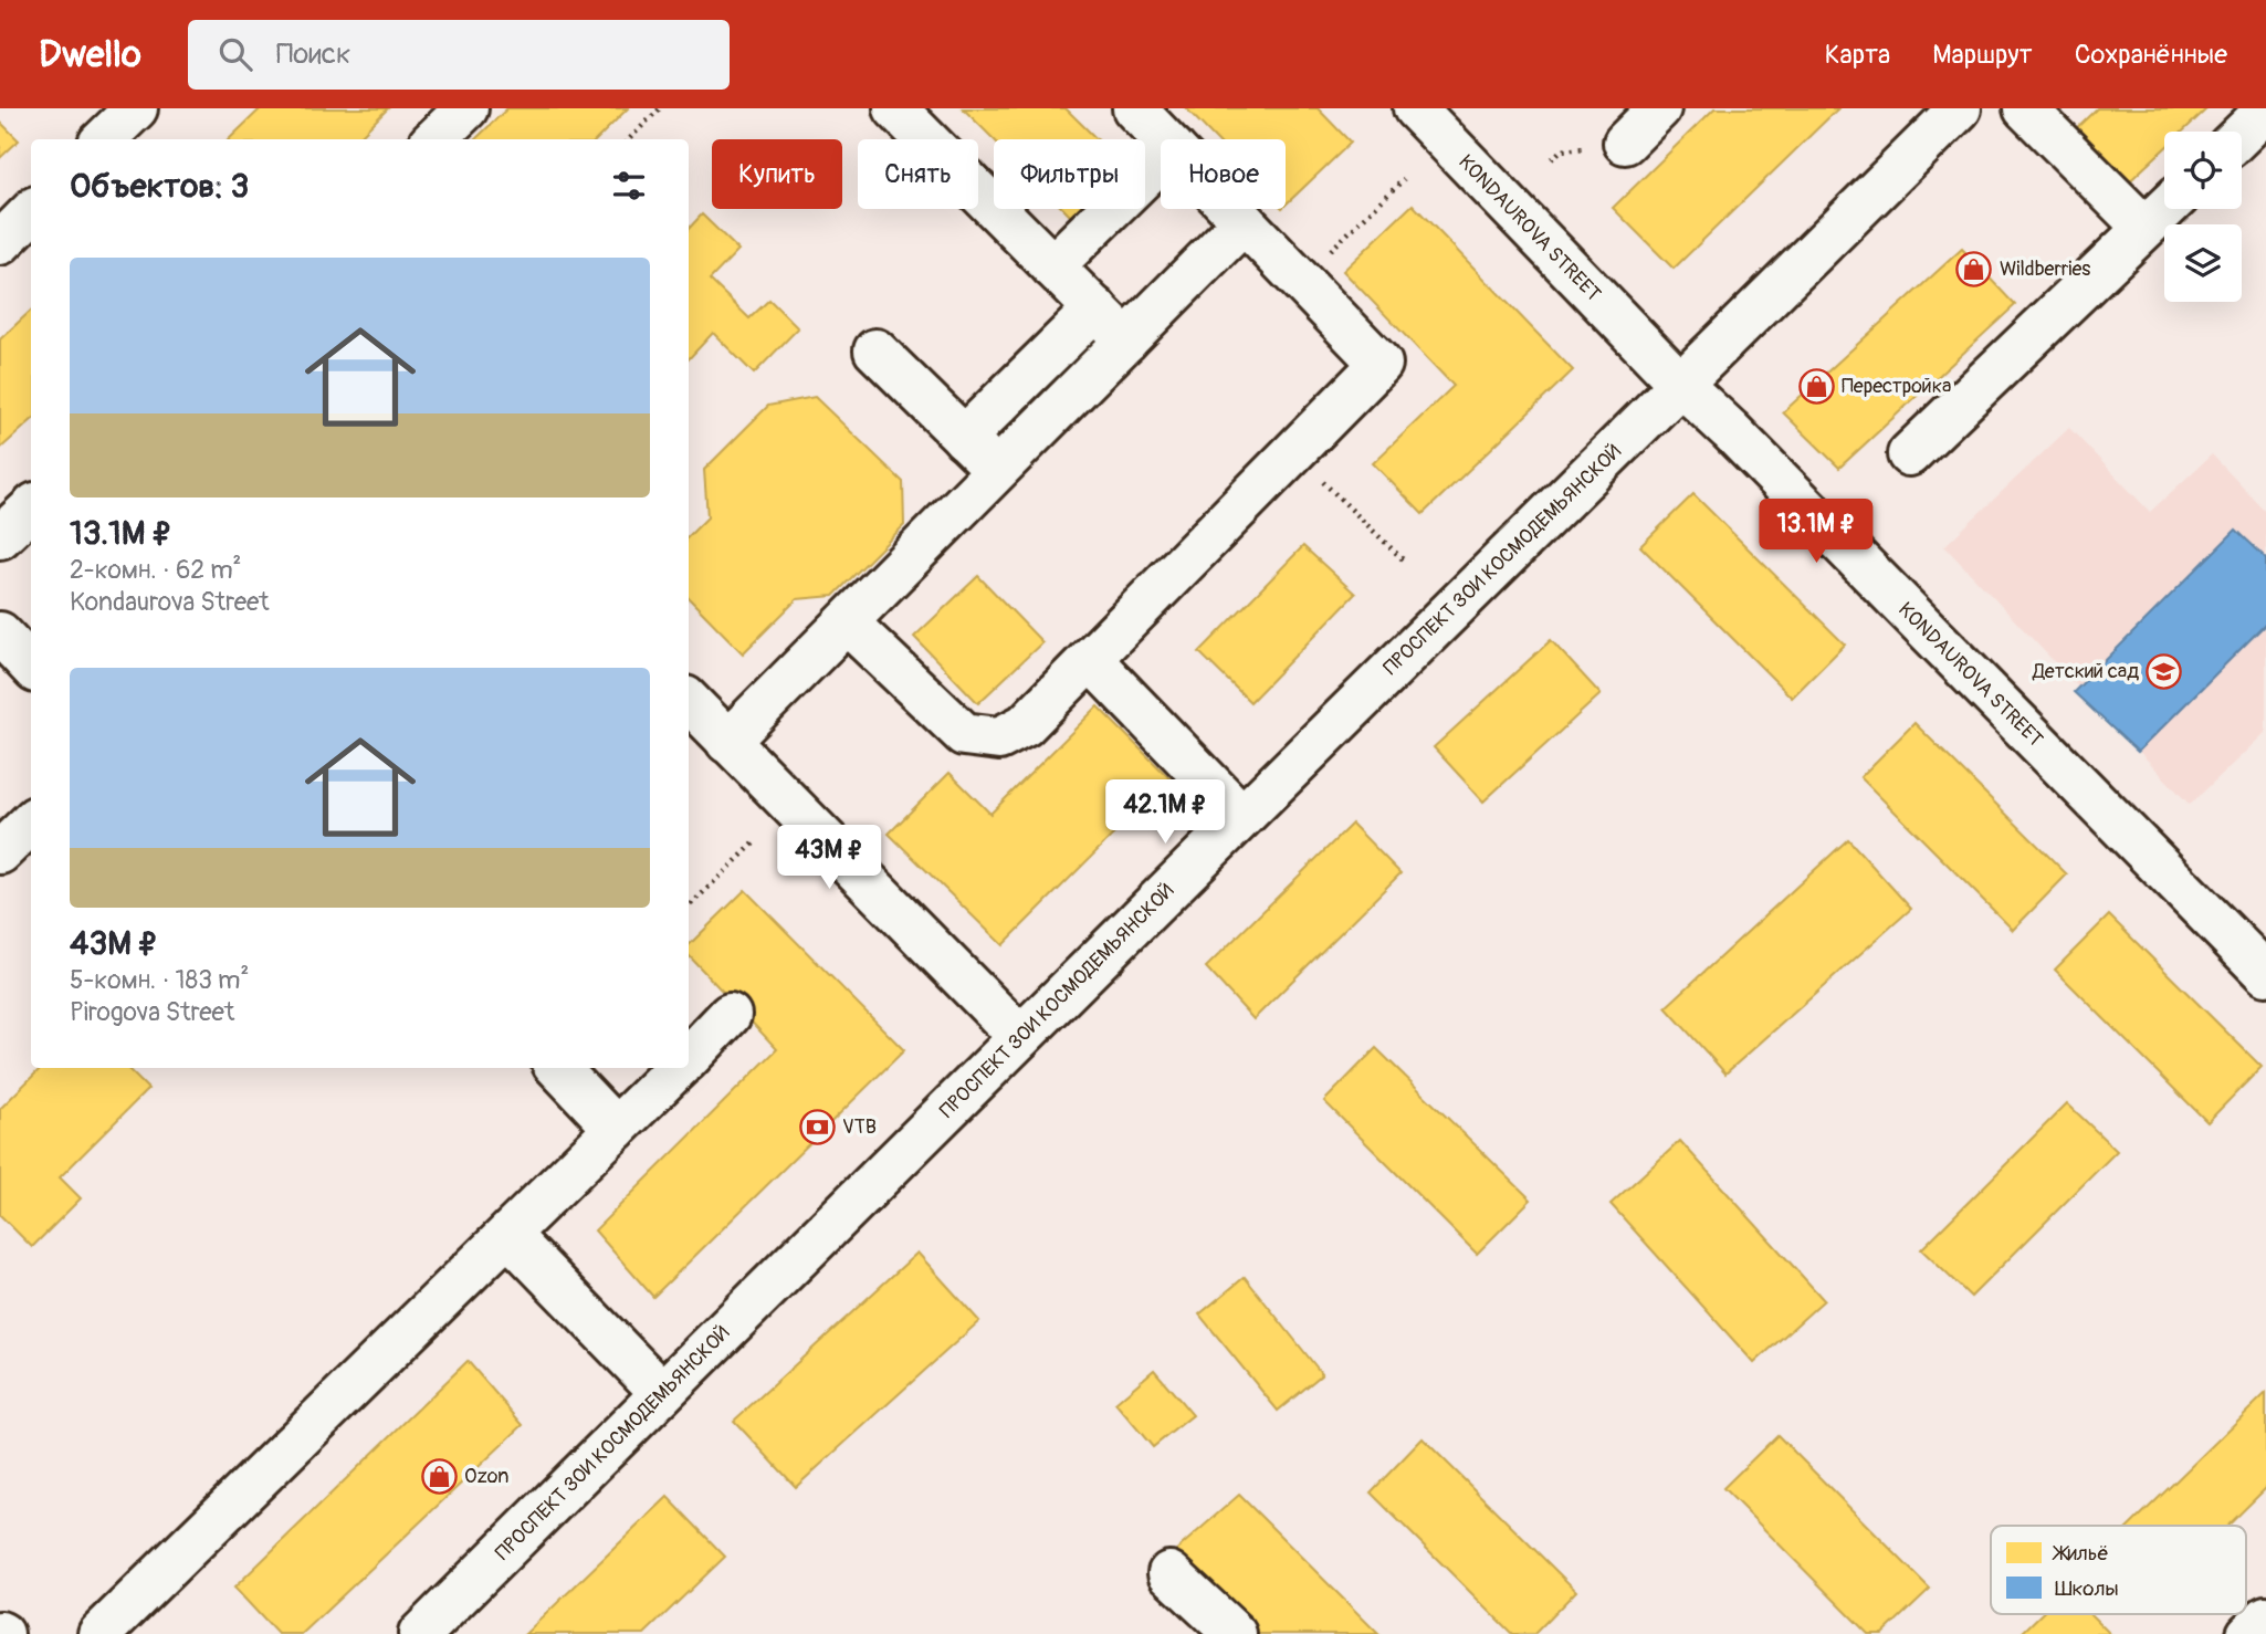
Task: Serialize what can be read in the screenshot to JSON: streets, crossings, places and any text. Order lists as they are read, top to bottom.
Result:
{
  "streets": {
    "street": ["KONDAUROVA STREET", "ПРОСПЕКТ ЗОИ КОСМОДЕМЬЯНСКОЙ"]
  },
  "crossings": [
    ["KONDAUROVA STREET", "ПРОСПЕКТ ЗОИ КОСМОДЕМЬЯНСКОЙ"]
  ],
  "places": {
    "shop": ["Wildberries", "Перестройка", "Ozon"],
    "school or university": ["Детский сад"],
    "bank": ["VTB"]
  },
  "legend": ["Жильё", "Школы"],
  "page": {
    "header": "Dwello",
    "search": "Поиск",
    "nav": ["Карта", "Маршрут", "Сохранённые"],
    "chip": [
      "Купить",
      "Снять",
      "Фильтры",
      "Новое"
    ],
    "heading": "Объектов: 3",
    "list": [
      {
        "name": "13.1M ₽",
        "note": "2-комн. · 62 m² · Kondaurova Street"
      },
      {
        "name": "43M ₽",
        "note": "5-комн. · 183 m² · Pirogova Street"
      }
    ],
    "price": ["13.1M ₽", "42.1M ₽", "43M ₽"]
  }
}
